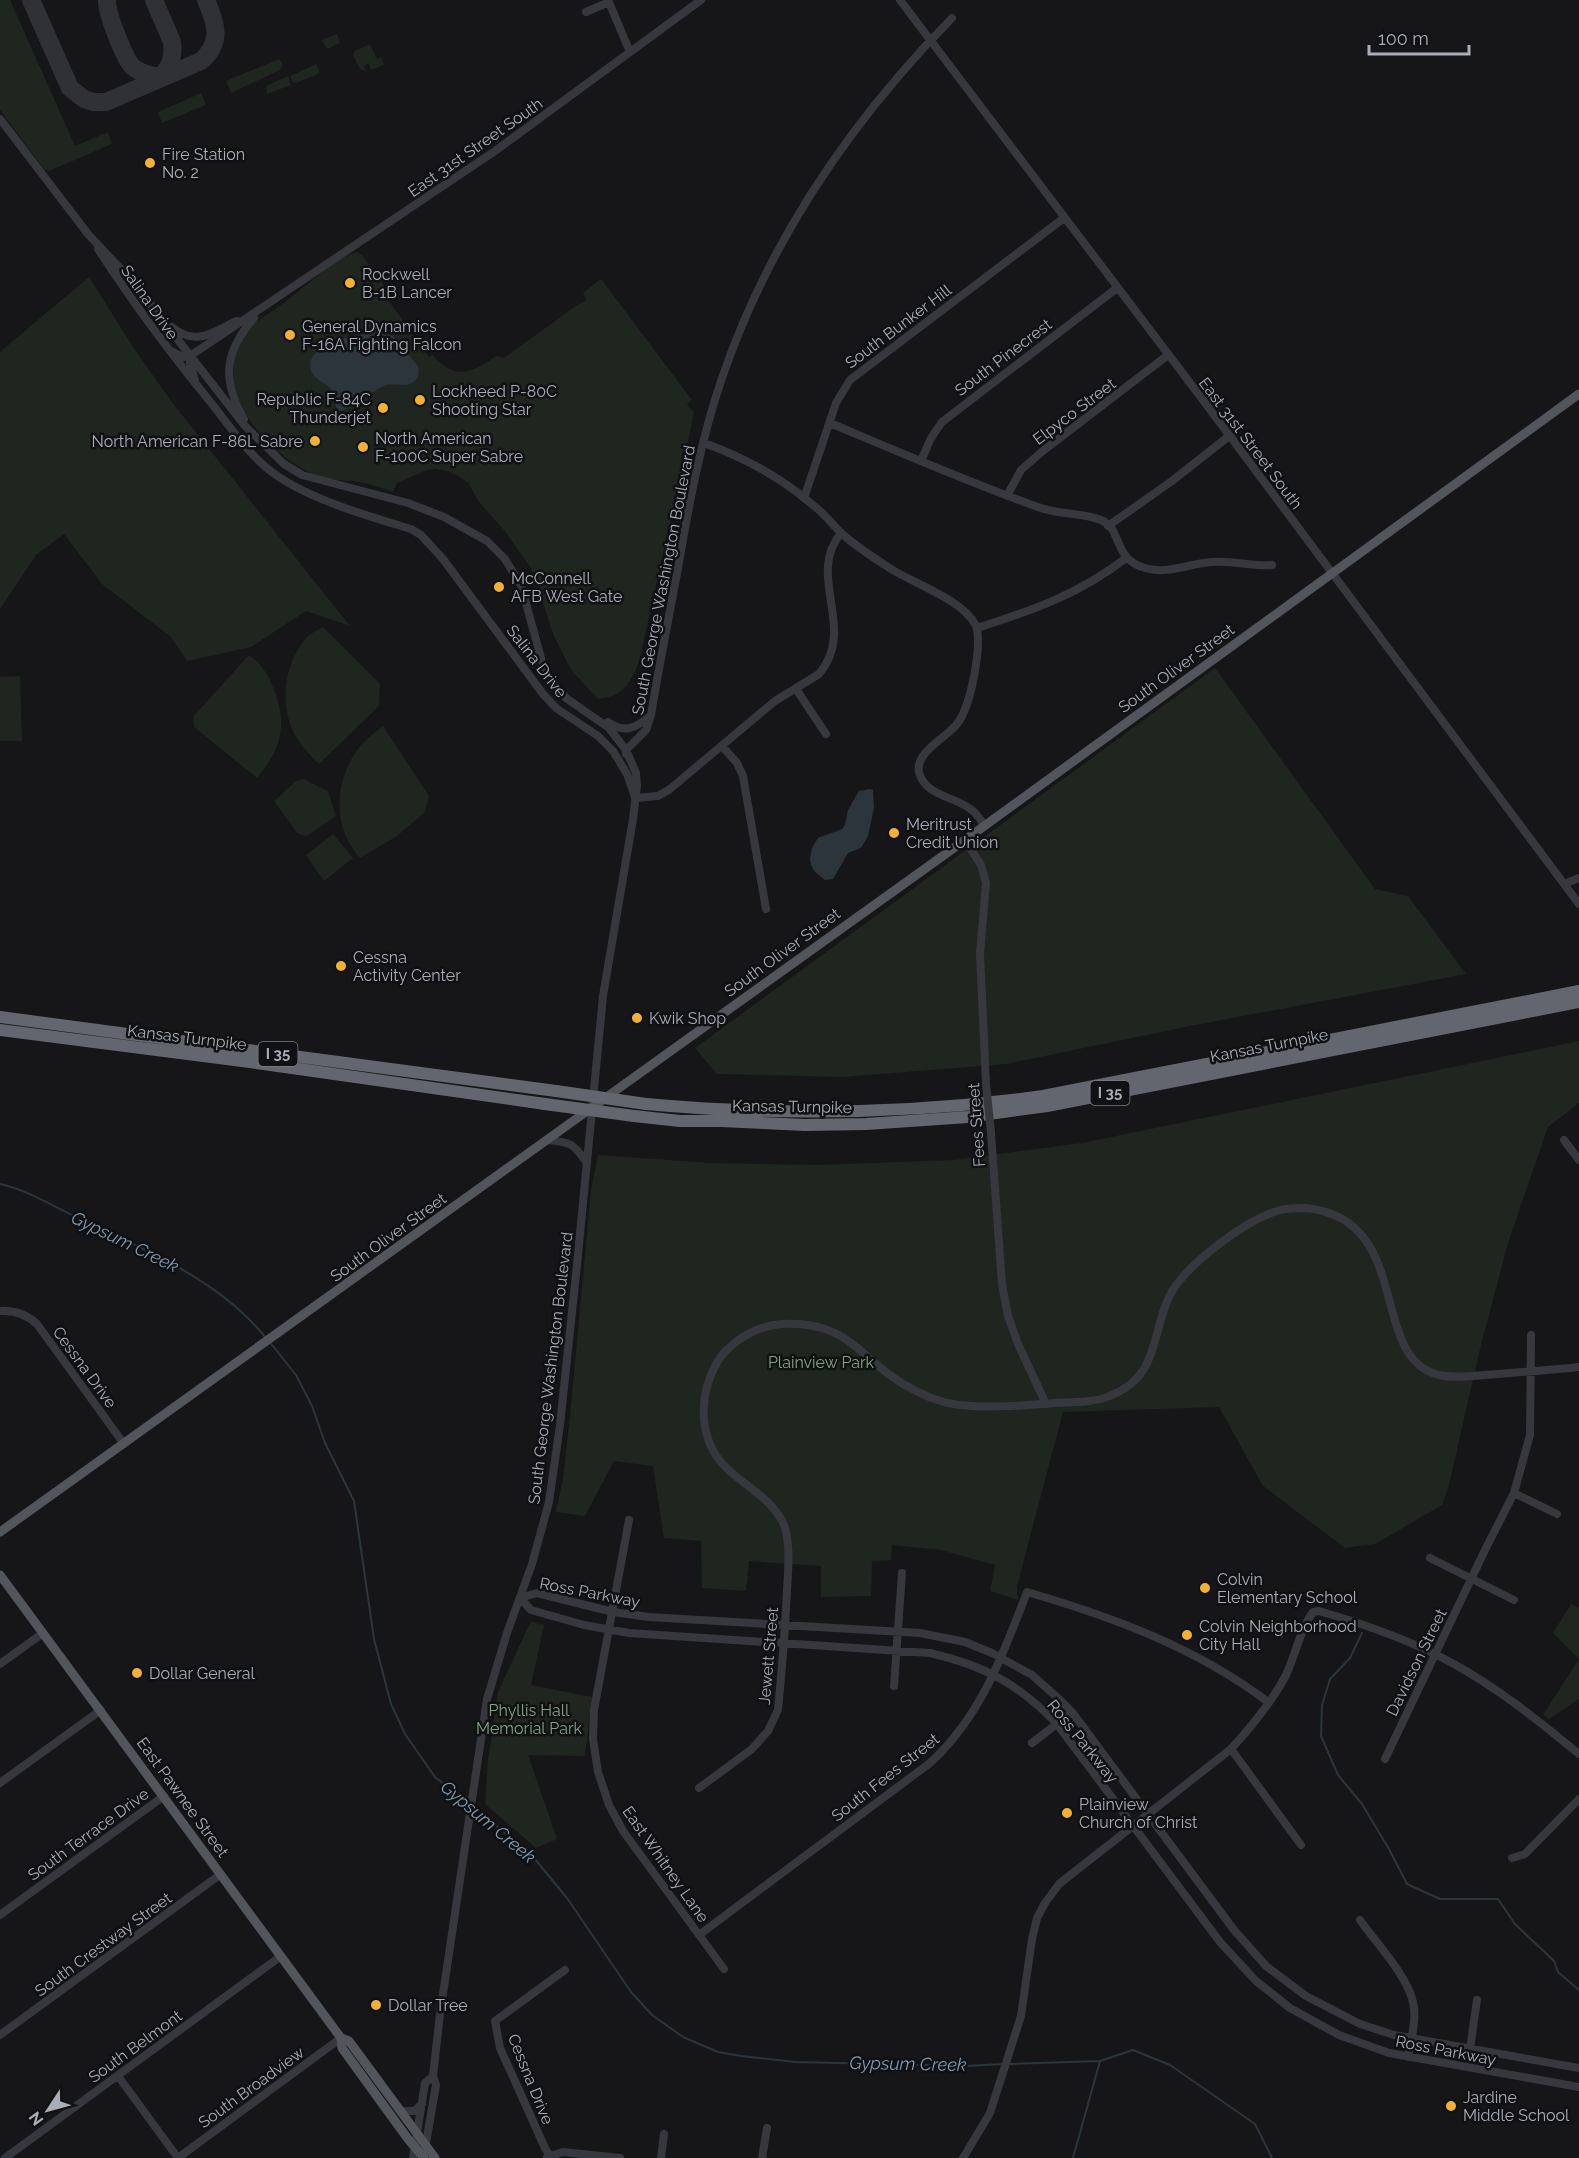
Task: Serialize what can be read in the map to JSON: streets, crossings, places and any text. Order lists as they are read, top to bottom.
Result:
{
  "streets": {
    "highway": ["Kansas Turnpike", "I 35"],
    "main road": ["South Oliver Street", "East Pawnee Street"],
    "street": [
      "East 31st Street South",
      "Salina Drive",
      "South Bunker Hill",
      "South Pinecrest",
      "Elpyco Street",
      "South George Washington Boulevard",
      "Fees Street",
      "Cessna Drive",
      "Ross Parkway",
      "Jewett Street",
      "Davidson Street",
      "South Fees Street",
      "South Terrace Drive",
      "East Whitney Lane",
      "South Crestway Street",
      "South Belmont",
      "South Broadview"
    ]
  },
  "crossings": [
    ["East 31st Street South", "Salina Drive"],
    ["East 31st Street South", "South Bunker Hill"],
    ["East 31st Street South", "South Pinecrest"],
    ["East 31st Street South", "Elpyco Street"],
    ["East 31st Street South", "South George Washington Boulevard"],
    ["East 31st Street South", "South Oliver Street"],
    ["Salina Drive", "South George Washington Boulevard"],
    ["South George Washington Boulevard", "South Oliver Street"],
    ["South George Washington Boulevard", "Ross Parkway"],
    ["South George Washington Boulevard", "East Pawnee Street"],
    ["South Oliver Street", "Fees Street"],
    ["South Oliver Street", "Cessna Drive"],
    ["Fees Street", "Jewett Street"],
    ["Ross Parkway", "Jewett Street"],
    ["Ross Parkway", "South Fees Street"],
    ["Ross Parkway", "East Whitney Lane"],
    ["Jewett Street", "Davidson Street"],
    ["South Fees Street", "East Whitney Lane"],
    ["East Pawnee Street", "South Terrace Drive"],
    ["East Pawnee Street", "South Crestway Street"],
    ["East Pawnee Street", "South Belmont"],
    ["East Pawnee Street", "South Broadview"]
  ],
  "water": ["Gypsum Creek"],
  "parks": ["Plainview Park", "Phyllis Hall Memorial Park"],
  "places": [
    "Fire Station No. 2",
    "Rockwell B-1B Lancer",
    "General Dynamics F-16A Fighting Falcon",
    "Lockheed P-80C Shooting Star",
    "Republic F-84C Thunderjet",
    "North American F-86L Sabre",
    "North American F-100C Super Sabre",
    "McConnell AFB West Gate",
    "Meritrust Credit Union",
    "Cessna Activity Center",
    "Kwik Shop",
    "Colvin Elementary School",
    "Colvin Neighborhood City Hall",
    "Dollar General",
    "Plainview Church of Christ",
    "Dollar Tree",
    "Jardine Middle School"
  ],
  "scale_bar": "100 m",
  "north": "bottom left"
}
